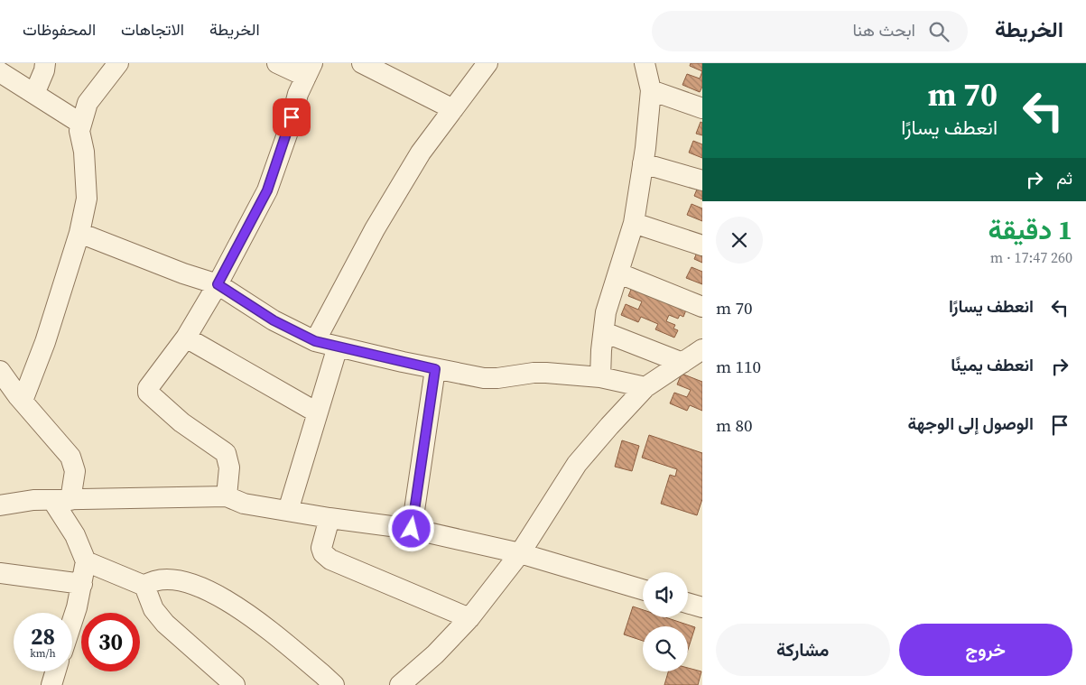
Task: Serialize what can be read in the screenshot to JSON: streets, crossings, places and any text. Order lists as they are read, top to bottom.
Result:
{
  "page": {
    "header": "الخريطة",
    "search": "ابحث هنا",
    "nav": ["الخريطة", "الاتجاهات", "المحفوظات"],
    "turn": ["70 m", "انعطف يسارًا"],
    "then": "ثم",
    "heading": ["1 دقيقة", "260 m · 17:47"],
    "list": [
      {
        "name": "انعطف يسارًا",
        "value": "70 m"
      },
      {
        "name": "انعطف يمينًا",
        "value": "110 m"
      },
      {
        "name": "الوصول إلى الوجهة",
        "value": "80 m"
      }
    ],
    "speed": "28 km/h",
    "limit": "30",
    "buttons": ["خروج", "مشاركة"]
  }
}
